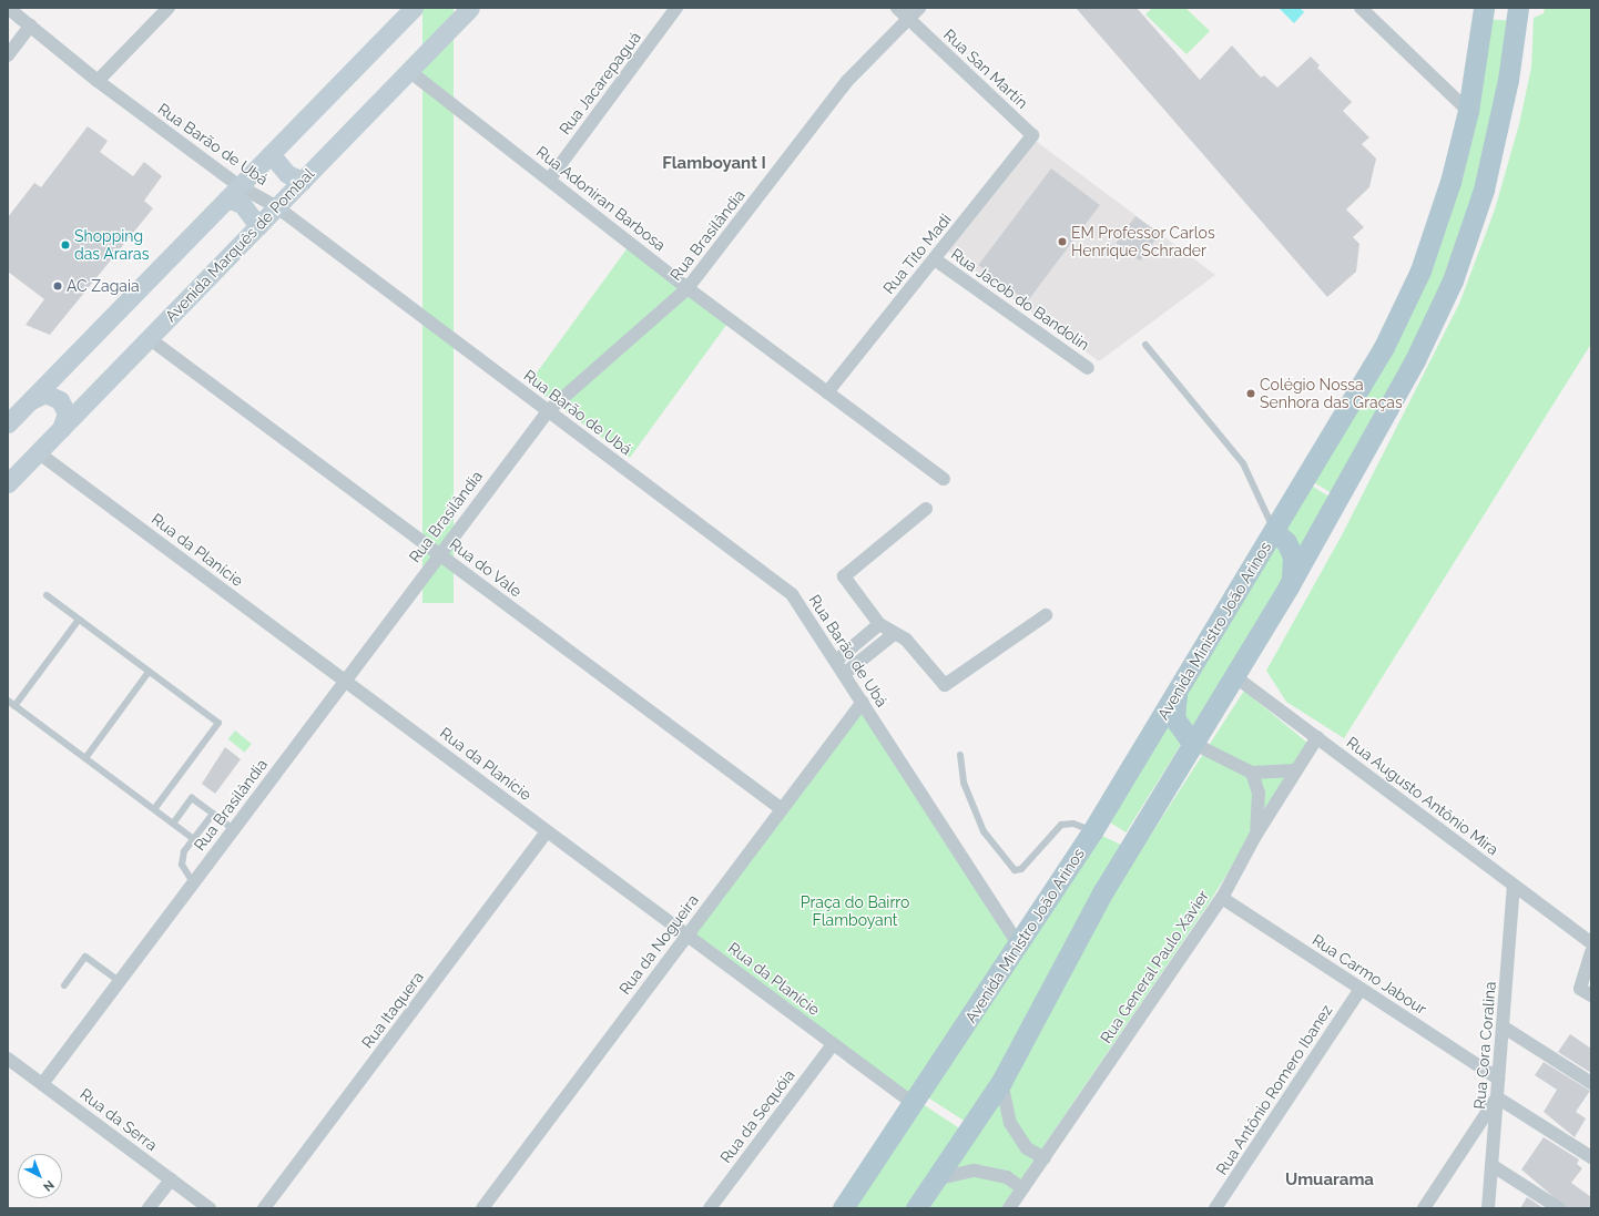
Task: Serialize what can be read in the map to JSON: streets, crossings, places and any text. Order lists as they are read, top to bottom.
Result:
{
  "streets": {
    "main road": ["Avenida Marquês de Pombal", "Avenida Ministro João Arinos"],
    "street": [
      "Rua San Martín",
      "Rua Jacarepaguá",
      "Rua Barão de Ubá",
      "Rua Adoniran Barbosa",
      "Rua Brasilândia",
      "Rua Tito Madi",
      "Rua Jacob do Bandolin",
      "Rua da Planície",
      "Rua do Vale",
      "Rua Augusto Antônio Mira",
      "Rua da Nogueira",
      "Rua General Paulo Xavier",
      "Rua Carmo Jabour",
      "Rua Itaquera",
      "Rua Cora Coralina",
      "Rua Antônio Romero Ibanez",
      "Rua da Sequóia",
      "Rua da Serra"
    ]
  },
  "crossings": [
    ["Rua San Martín", "Rua Brasilândia"],
    ["Rua San Martín", "Rua Tito Madi"],
    ["Rua Jacarepaguá", "Rua Adoniran Barbosa"],
    ["Rua Barão de Ubá", "Rua Brasilândia"],
    ["Rua Barão de Ubá", "Avenida Marquês de Pombal"],
    ["Rua Barão de Ubá", "Avenida Ministro João Arinos"],
    ["Rua Barão de Ubá", "Rua da Nogueira"],
    ["Rua Adoniran Barbosa", "Rua Brasilândia"],
    ["Rua Adoniran Barbosa", "Avenida Marquês de Pombal"],
    ["Rua Adoniran Barbosa", "Rua Tito Madi"],
    ["Rua Brasilândia", "Rua da Planície"],
    ["Rua Brasilândia", "Rua do Vale"],
    ["Rua Brasilândia", "Rua da Serra"],
    ["Avenida Marquês de Pombal", "Rua da Planície"],
    ["Avenida Marquês de Pombal", "Rua do Vale"],
    ["Rua Tito Madi", "Rua Jacob do Bandolin"],
    ["Rua da Planície", "Avenida Ministro João Arinos"],
    ["Rua da Planície", "Rua da Nogueira"],
    ["Rua da Planície", "Rua Itaquera"],
    ["Rua da Planície", "Rua da Sequóia"],
    ["Rua do Vale", "Rua da Nogueira"],
    ["Rua Augusto Antônio Mira", "Rua General Paulo Xavier"],
    ["Rua Augusto Antônio Mira", "Rua Cora Coralina"],
    ["Rua General Paulo Xavier", "Rua Carmo Jabour"],
    ["Rua Carmo Jabour", "Rua Cora Coralina"],
    ["Rua Carmo Jabour", "Rua Antônio Romero Ibanez"]
  ],
  "districts": ["Flamboyant I", "Umuarama"],
  "parks": ["Praça do Bairro Flamboyant"],
  "places": [
    "EM Professor Carlos Henrique Schrader",
    "Shopping das Araras",
    "AC Zagaia",
    "Colégio Nossa Senhora das Graças"
  ],
  "north": "bottom right"
}
